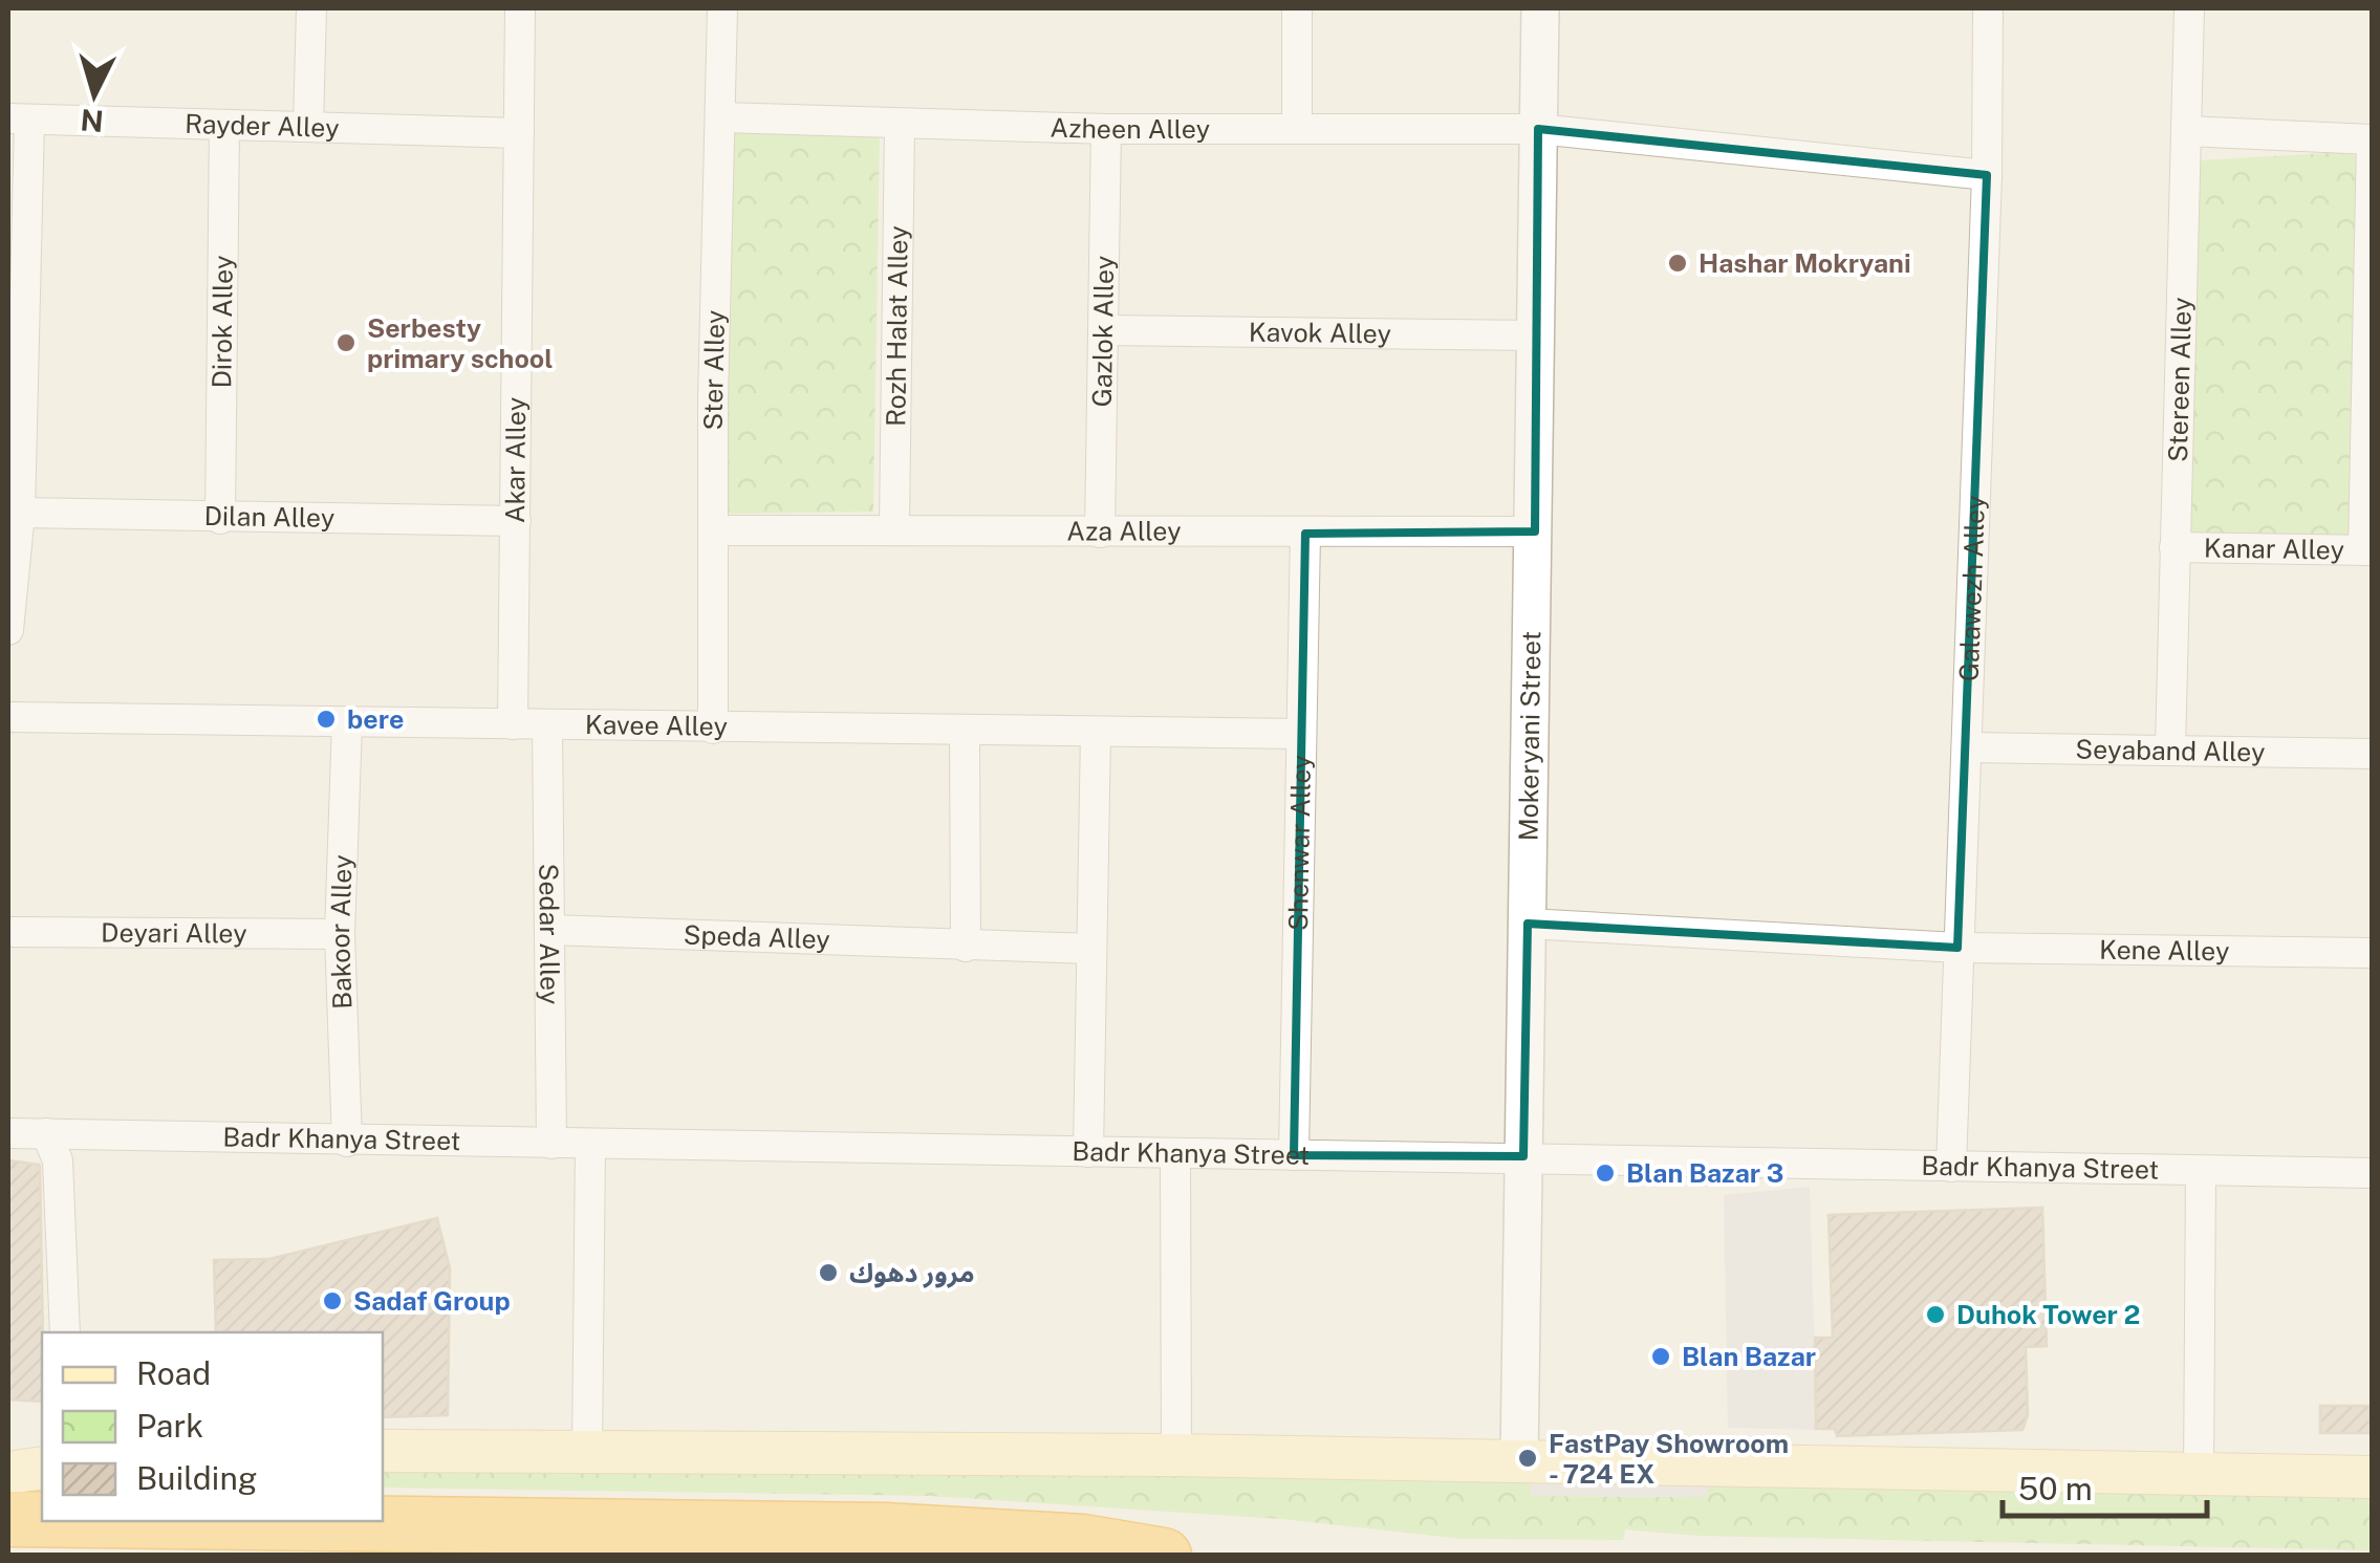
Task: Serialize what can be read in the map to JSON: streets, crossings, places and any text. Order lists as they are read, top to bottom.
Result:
{
  "streets": {
    "street": [
      "Rayder Alley",
      "Azheen Alley",
      "Dirok Alley",
      "Rozh Halat Alley",
      "Gazlok Alley",
      "Kavok Alley",
      "Ster Alley",
      "Stereen Alley",
      "Akar Alley",
      "Dilan Alley",
      "Aza Alley",
      "Kanar Alley",
      "Galawezh Alley",
      "Kavee Alley",
      "Mokeryani Street",
      "Seyaband Alley",
      "Shenwar Alley",
      "Bakoor Alley",
      "Deyari Alley",
      "Sedar Alley",
      "Speda Alley",
      "Kene Alley",
      "Badr Khanya Street"
    ]
  },
  "crossings": [
    ["Rayder Alley", "Dirok Alley"],
    ["Rayder Alley", "Akar Alley"],
    ["Azheen Alley", "Rozh Halat Alley"],
    ["Azheen Alley", "Gazlok Alley"],
    ["Azheen Alley", "Ster Alley"],
    ["Azheen Alley", "Galawezh Alley"],
    ["Azheen Alley", "Mokeryani Street"],
    ["Dirok Alley", "Dilan Alley"],
    ["Rozh Halat Alley", "Aza Alley"],
    ["Gazlok Alley", "Kavok Alley"],
    ["Gazlok Alley", "Aza Alley"],
    ["Kavok Alley", "Mokeryani Street"],
    ["Ster Alley", "Aza Alley"],
    ["Ster Alley", "Kavee Alley"],
    ["Stereen Alley", "Kanar Alley"],
    ["Stereen Alley", "Seyaband Alley"],
    ["Akar Alley", "Dilan Alley"],
    ["Akar Alley", "Kavee Alley"],
    ["Aza Alley", "Mokeryani Street"],
    ["Aza Alley", "Shenwar Alley"],
    ["Galawezh Alley", "Seyaband Alley"],
    ["Galawezh Alley", "Kene Alley"],
    ["Galawezh Alley", "Badr Khanya Street"],
    ["Kavee Alley", "Shenwar Alley"],
    ["Kavee Alley", "Bakoor Alley"],
    ["Kavee Alley", "Sedar Alley"],
    ["Mokeryani Street", "Kene Alley"],
    ["Mokeryani Street", "Badr Khanya Street"],
    ["Shenwar Alley", "Badr Khanya Street"],
    ["Bakoor Alley", "Deyari Alley"],
    ["Bakoor Alley", "Badr Khanya Street"],
    ["Sedar Alley", "Speda Alley"],
    ["Sedar Alley", "Badr Khanya Street"]
  ],
  "places": [
    "Hashar Mokryani",
    "Serbesty primary school",
    "bere",
    "Blan Bazar 3",
    "مرور دهوك",
    "Sadaf Group",
    "Duhok Tower 2",
    "Blan Bazar",
    "FastPay Showroom - 724 EX"
  ],
  "legend": ["Road", "Park", "Building"],
  "scale_bar": "50 m",
  "north": "bottom"
}
